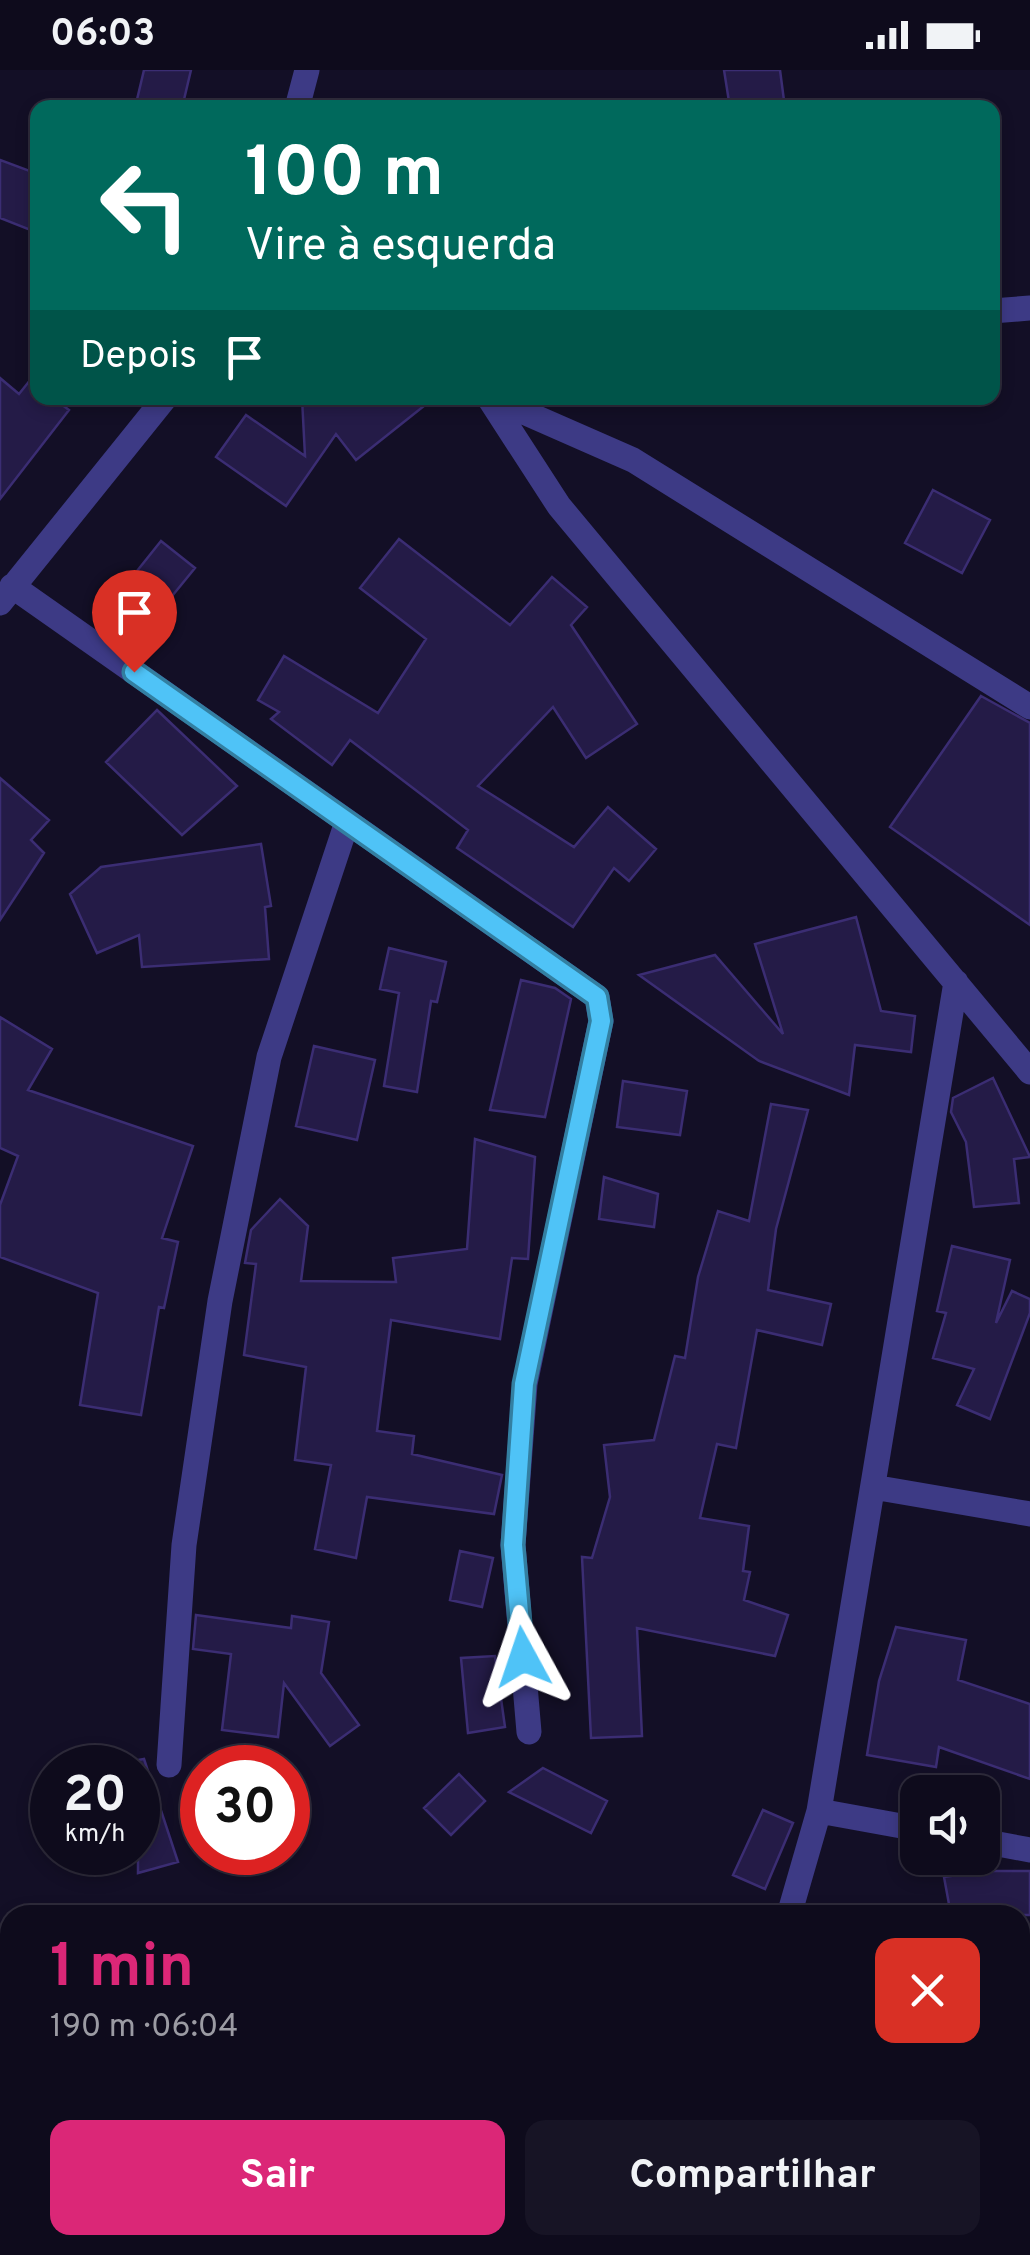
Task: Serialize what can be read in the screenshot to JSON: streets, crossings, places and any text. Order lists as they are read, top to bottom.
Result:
{
  "page": {
    "status": "06:03",
    "turn": ["100 m", "Vire à esquerda"],
    "then": "Depois",
    "speed": "20 km/h",
    "limit": "30",
    "heading": ["1 min", "190 m · 06:04"],
    "buttons": ["Sair", "Compartilhar"]
  }
}
